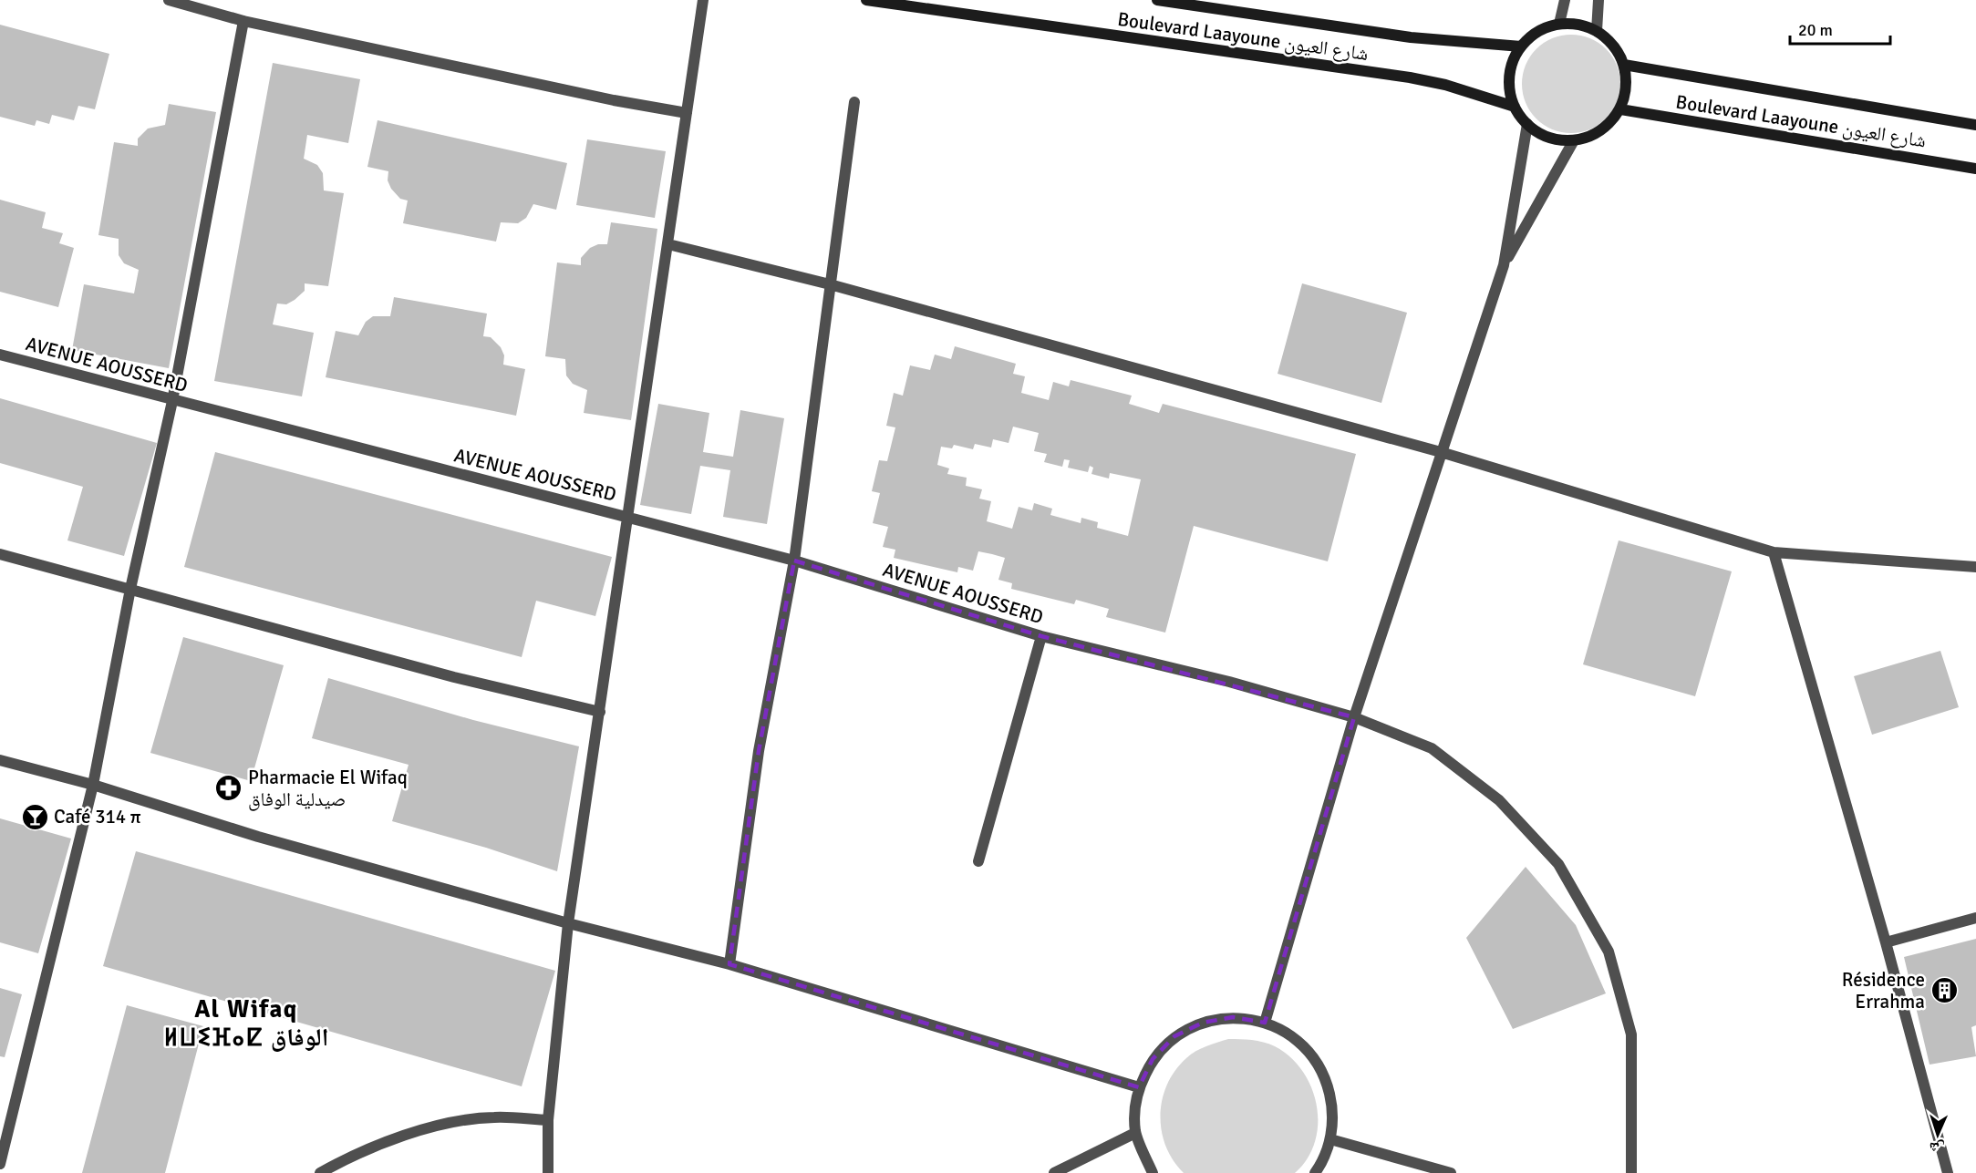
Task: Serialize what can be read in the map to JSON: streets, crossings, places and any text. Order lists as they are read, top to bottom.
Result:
{
  "streets": {
    "street": ["Boulevard Laayoune شارع العيون", "AVENUE AOUSSERD"]
  },
  "districts": ["Al Wifaq ⵍⵡⵉⴼⴰⵇ الوفاق"],
  "places": {
    "pharmacy": ["Pharmacie El Wifaq صيدلية الوفاق"],
    "bar": ["Café 314 π"],
    "building": ["Résidence Errahma"]
  },
  "scale_bar": "20 m",
  "north": "bottom"
}
